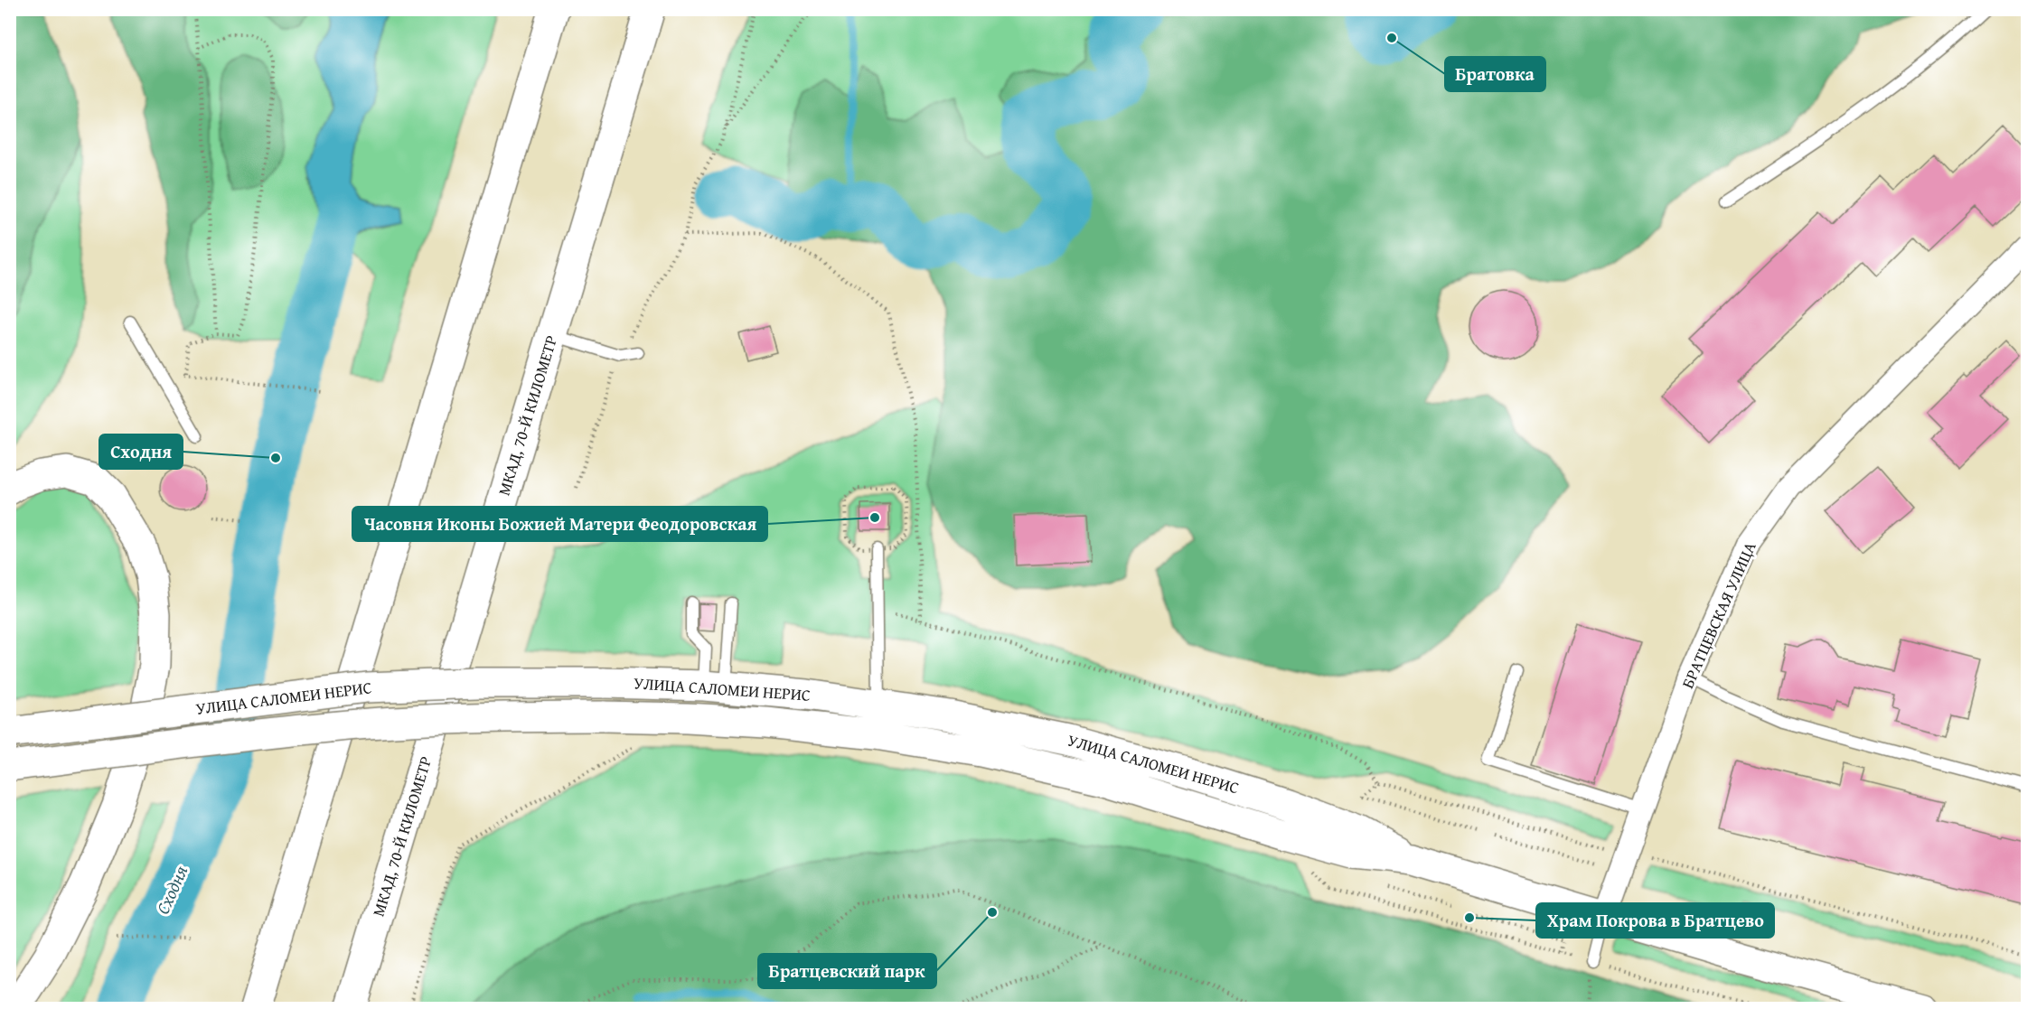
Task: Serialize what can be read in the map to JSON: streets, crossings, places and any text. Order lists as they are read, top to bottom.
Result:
{
  "streets": {
    "main road": ["МКАД, 70-Й КИЛОМЕТР", "УЛИЦА САЛОМЕИ НЕРИС"],
    "street": ["БРАТЦЕВСКАЯ УЛИЦА"]
  },
  "crossings": [
    ["БРАТЦЕВСКАЯ УЛИЦА", "УЛИЦА САЛОМЕИ НЕРИС"]
  ],
  "water": ["Сходня"],
  "places": [
    "Братовка",
    "Сходня",
    "Часовня Иконы Божией Матери Феодоровская",
    "Братцевский парк",
    "Храм Покрова в Братцево"
  ]
}
